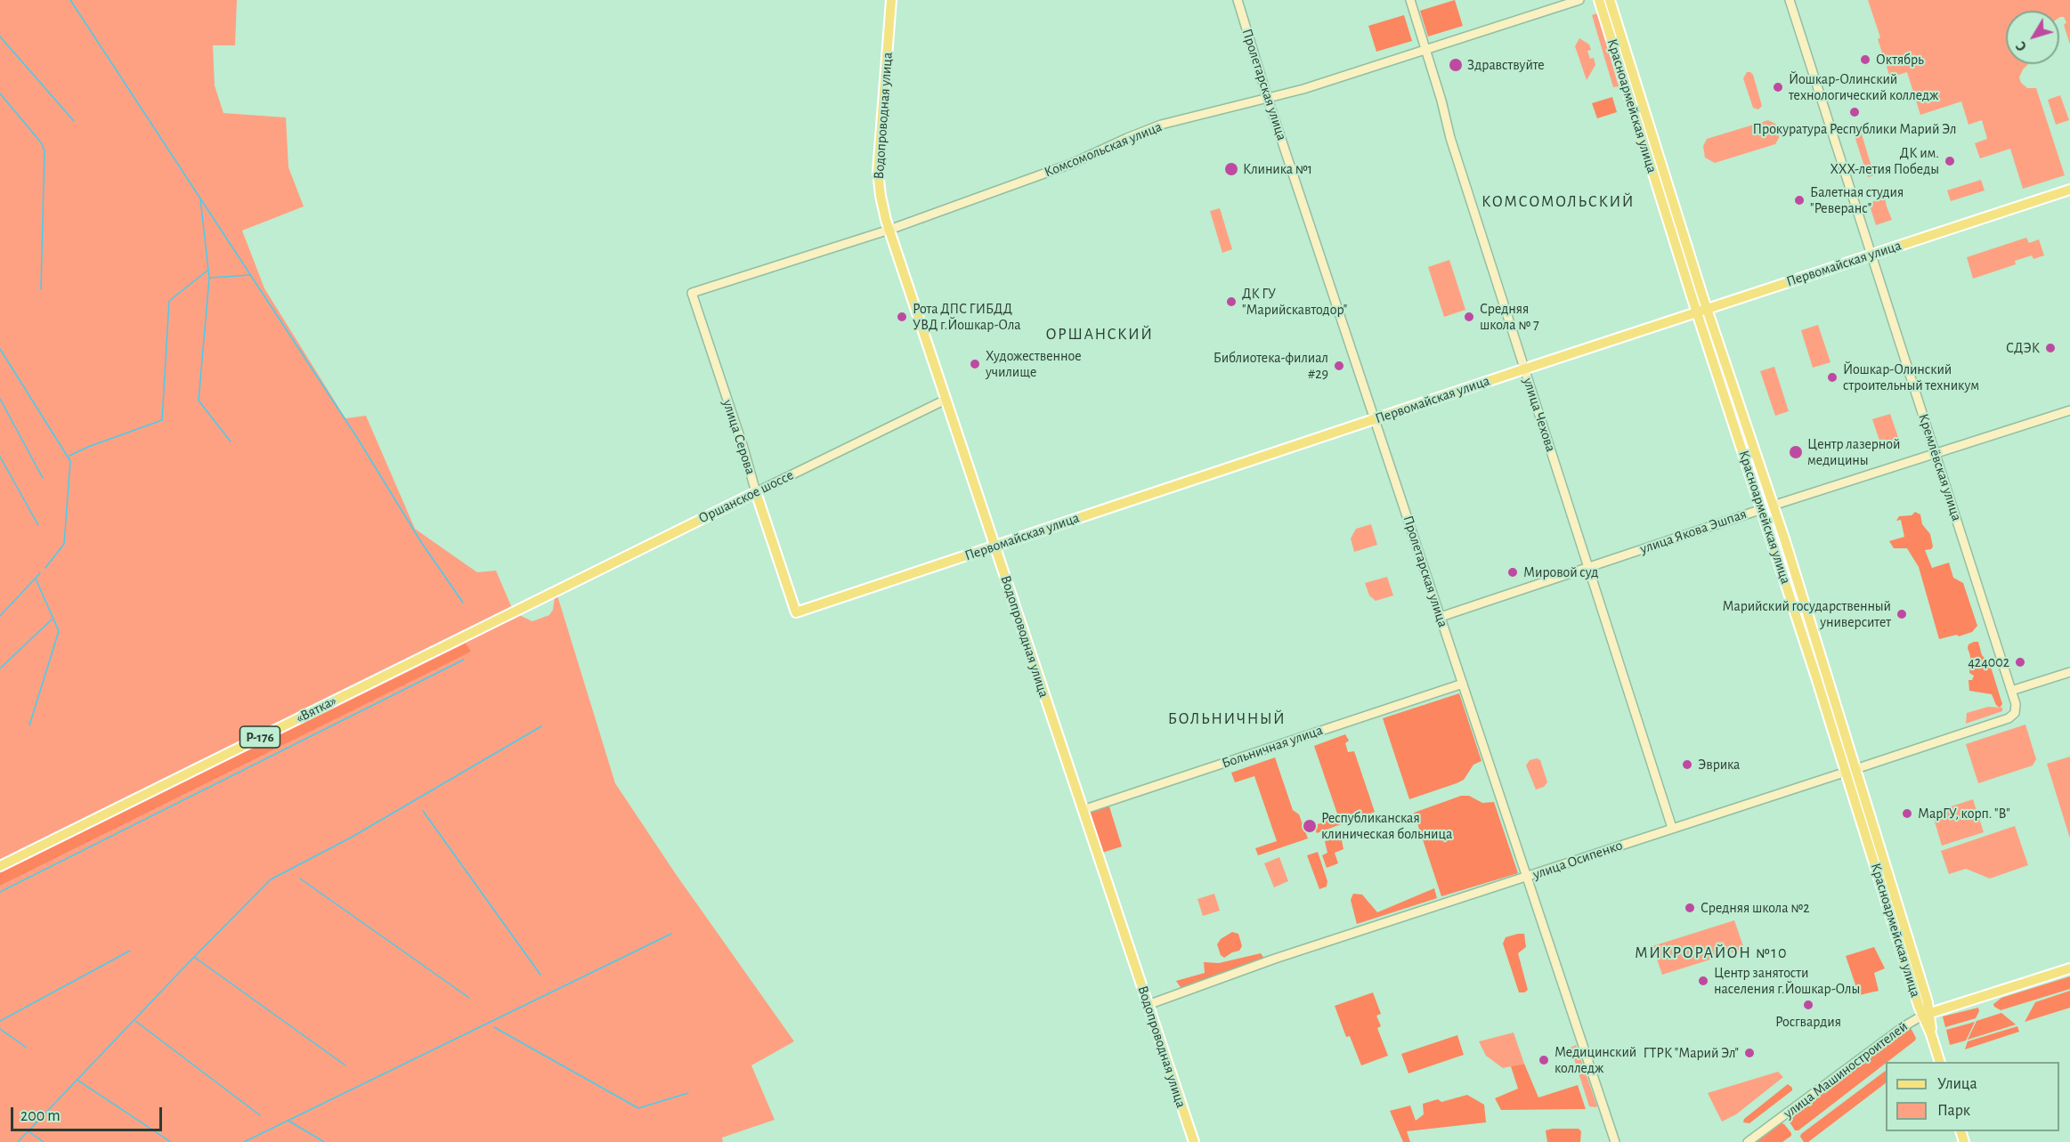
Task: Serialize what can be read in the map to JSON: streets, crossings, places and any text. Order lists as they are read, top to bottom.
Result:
{
  "streets": {
    "main road": [
      "Красноармейская улица",
      "Водопроводная улица",
      "Первомайская улица",
      "улица Серова",
      "Оршанское шоссе",
      "улица Якова Эшпая",
      "«Вятка»",
      "Р-176",
      "улица Машиностроителей"
    ],
    "street": [
      "Пролетарская улица",
      "Комсомольская улица",
      "улица Чехова",
      "Кремлёвская улица",
      "Больничная улица",
      "улица Осипенко"
    ]
  },
  "crossings": [
    ["Пролетарская улица", "Комсомольская улица"],
    ["Пролетарская улица", "Первомайская улица"],
    ["Пролетарская улица", "улица Якова Эшпая"],
    ["Пролетарская улица", "Больничная улица"],
    ["Пролетарская улица", "улица Осипенко"],
    ["Красноармейская улица", "Первомайская улица"],
    ["Красноармейская улица", "улица Якова Эшпая"],
    ["Красноармейская улица", "улица Осипенко"],
    ["Красноармейская улица", "улица Машиностроителей"],
    ["Водопроводная улица", "Комсомольская улица"],
    ["Водопроводная улица", "Первомайская улица"],
    ["Водопроводная улица", "Оршанское шоссе"],
    ["Водопроводная улица", "Больничная улица"],
    ["Водопроводная улица", "улица Осипенко"],
    ["Комсомольская улица", "улица Чехова"],
    ["Комсомольская улица", "улица Серова"],
    ["Первомайская улица", "улица Чехова"],
    ["Первомайская улица", "улица Серова"],
    ["Первомайская улица", "Кремлёвская улица"],
    ["улица Чехова", "улица Якова Эшпая"],
    ["улица Чехова", "улица Осипенко"],
    ["улица Серова", "Оршанское шоссе"],
    ["Кремлёвская улица", "улица Якова Эшпая"],
    ["Кремлёвская улица", "улица Осипенко"],
    ["Оршанское шоссе", "«Вятка»"]
  ],
  "districts": [
    "КОМСОМОЛЬСКИЙ",
    "ОРШАНСКИЙ",
    "БОЛЬНИЧНЫЙ",
    "МИКРОРАЙОН №10"
  ],
  "places": [
    "Октябрь",
    "Здравствуйте",
    "Йошкар-Олинский технологический колледж",
    "Прокуратура Республики Марий Эл",
    "ДК им. ХХХ-летия Победы",
    "Клиника №1",
    "Балетная студия \"Реверанс\"",
    "ДК ГУ \"Марийскавтодор\"",
    "Рота ДПС ГИБДД УВД г.Йошкар-Ола",
    "Средняя школа № 7",
    "СДЭК",
    "Художественное училище",
    "Библиотека-филиал #29",
    "Йошкар-Олинский строительный техникум",
    "Центр лазерной медицины",
    "Мировой суд",
    "Марийский государственный университет",
    "424002",
    "Эврика",
    "МарГУ, корп. \"В\"",
    "Республиканская клиническая больница",
    "Средняя школа №2",
    "Центр занятости населения г.Йошкар-Олы",
    "Росгвардия",
    "ГТРК \"Марий Эл\"",
    "Медицинский колледж"
  ],
  "legend": ["Улица", "Парк"],
  "scale_bar": "200 m",
  "north": "bottom left"
}
